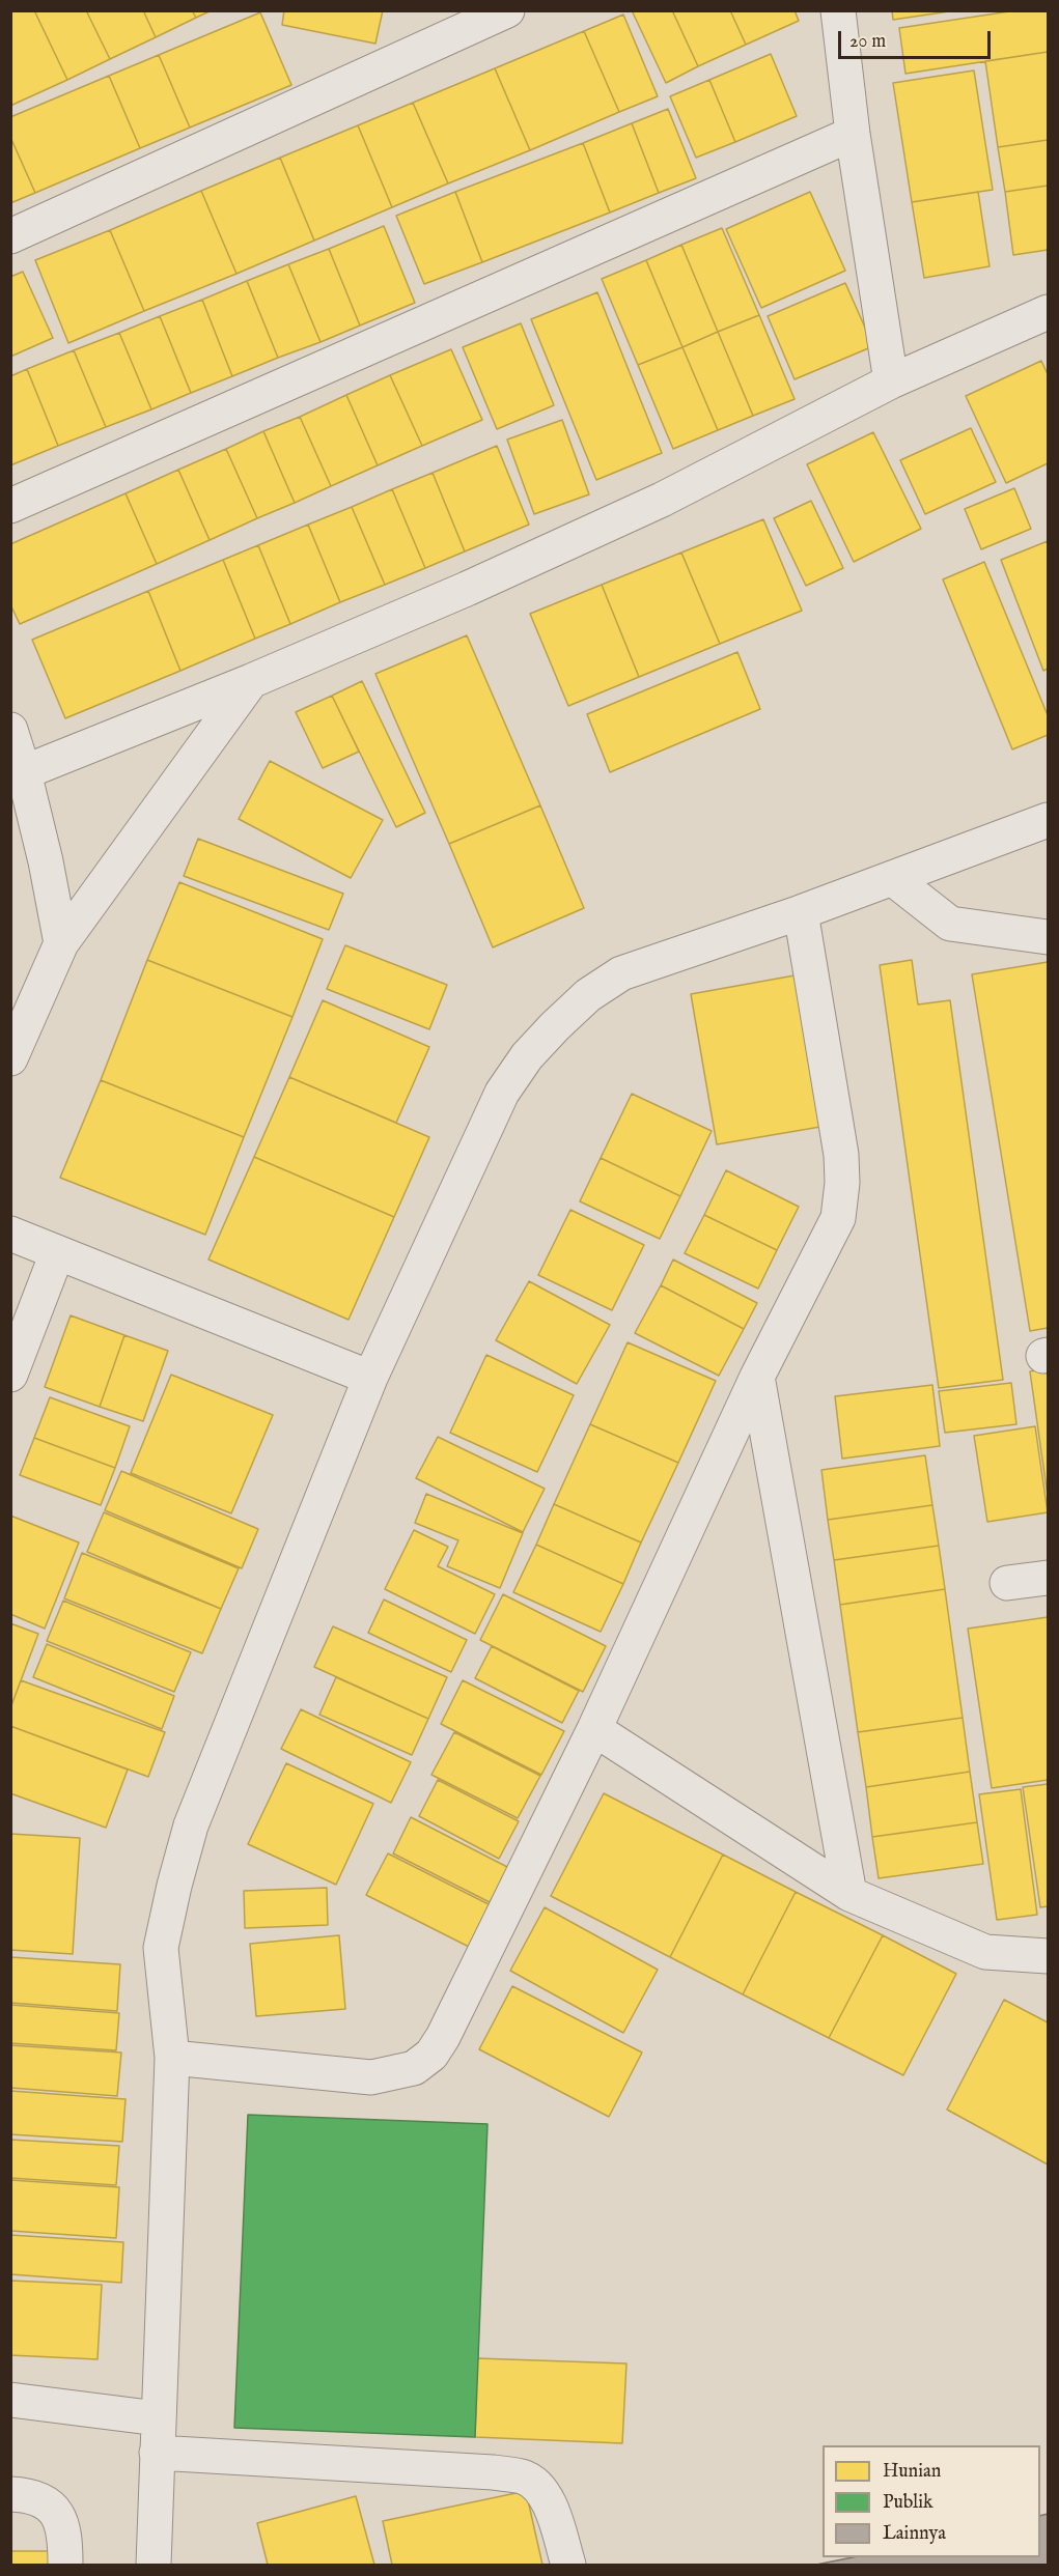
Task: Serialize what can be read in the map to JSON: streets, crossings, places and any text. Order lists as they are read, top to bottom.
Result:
{
  "legend": ["Hunian", "Publik", "Lainnya"],
  "scale_bar": "20 m"
}
